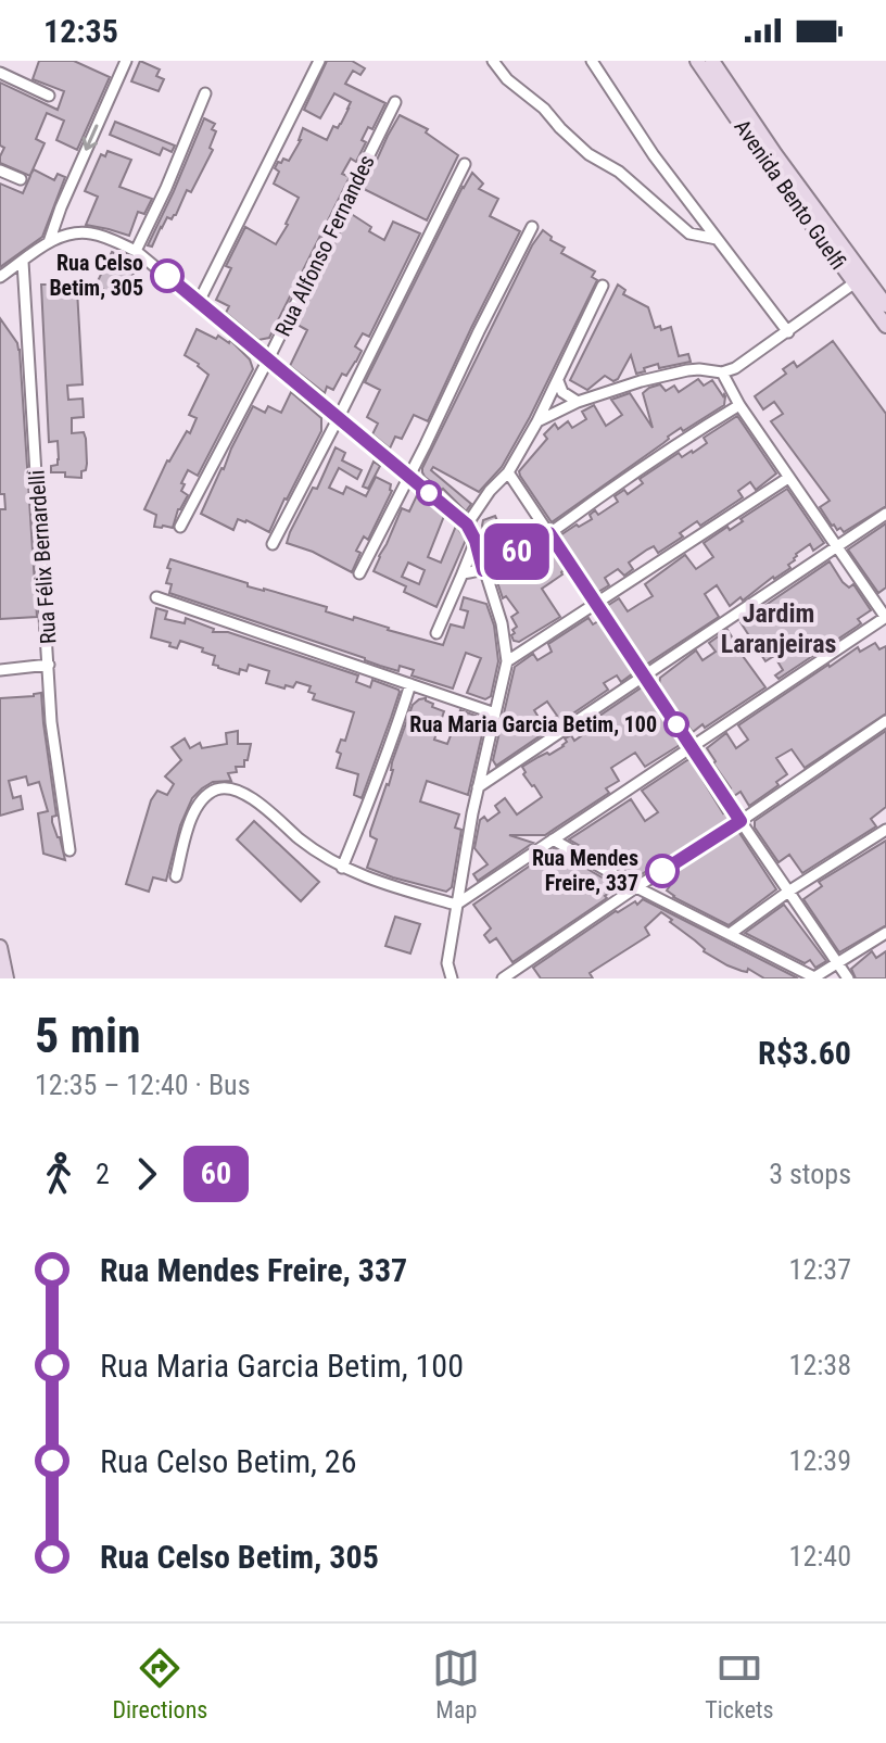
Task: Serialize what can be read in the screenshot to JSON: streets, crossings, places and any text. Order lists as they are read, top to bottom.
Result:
{
  "streets": {
    "main road": ["Avenida Bento Guelfi"],
    "street": ["Rua Alfonso Fernandes", "Rua Félix Bernardelli"]
  },
  "districts": ["Jardim Laranjeiras"],
  "places": ["Rua Celso Betim, 305", "Rua Maria Garcia Betim, 100", "Rua Mendes Freire, 337"],
  "lines": ["bus line 60"],
  "page": {
    "status": "12:35",
    "on_map": "60",
    "heading": ["5 min", "12:35 – 12:40 · Bus", "R$3.60"],
    "legs": ["2", "60", "3 stops"],
    "list": [
      {
        "name": "Rua Mendes Freire, 337",
        "value": "12:37"
      },
      {
        "name": "Rua Maria Garcia Betim, 100",
        "value": "12:38"
      },
      {
        "name": "Rua Celso Betim, 26",
        "value": "12:39"
      },
      {
        "name": "Rua Celso Betim, 305",
        "value": "12:40"
      }
    ],
    "tabs": ["Directions", "Map", "Tickets"]
  }
}
